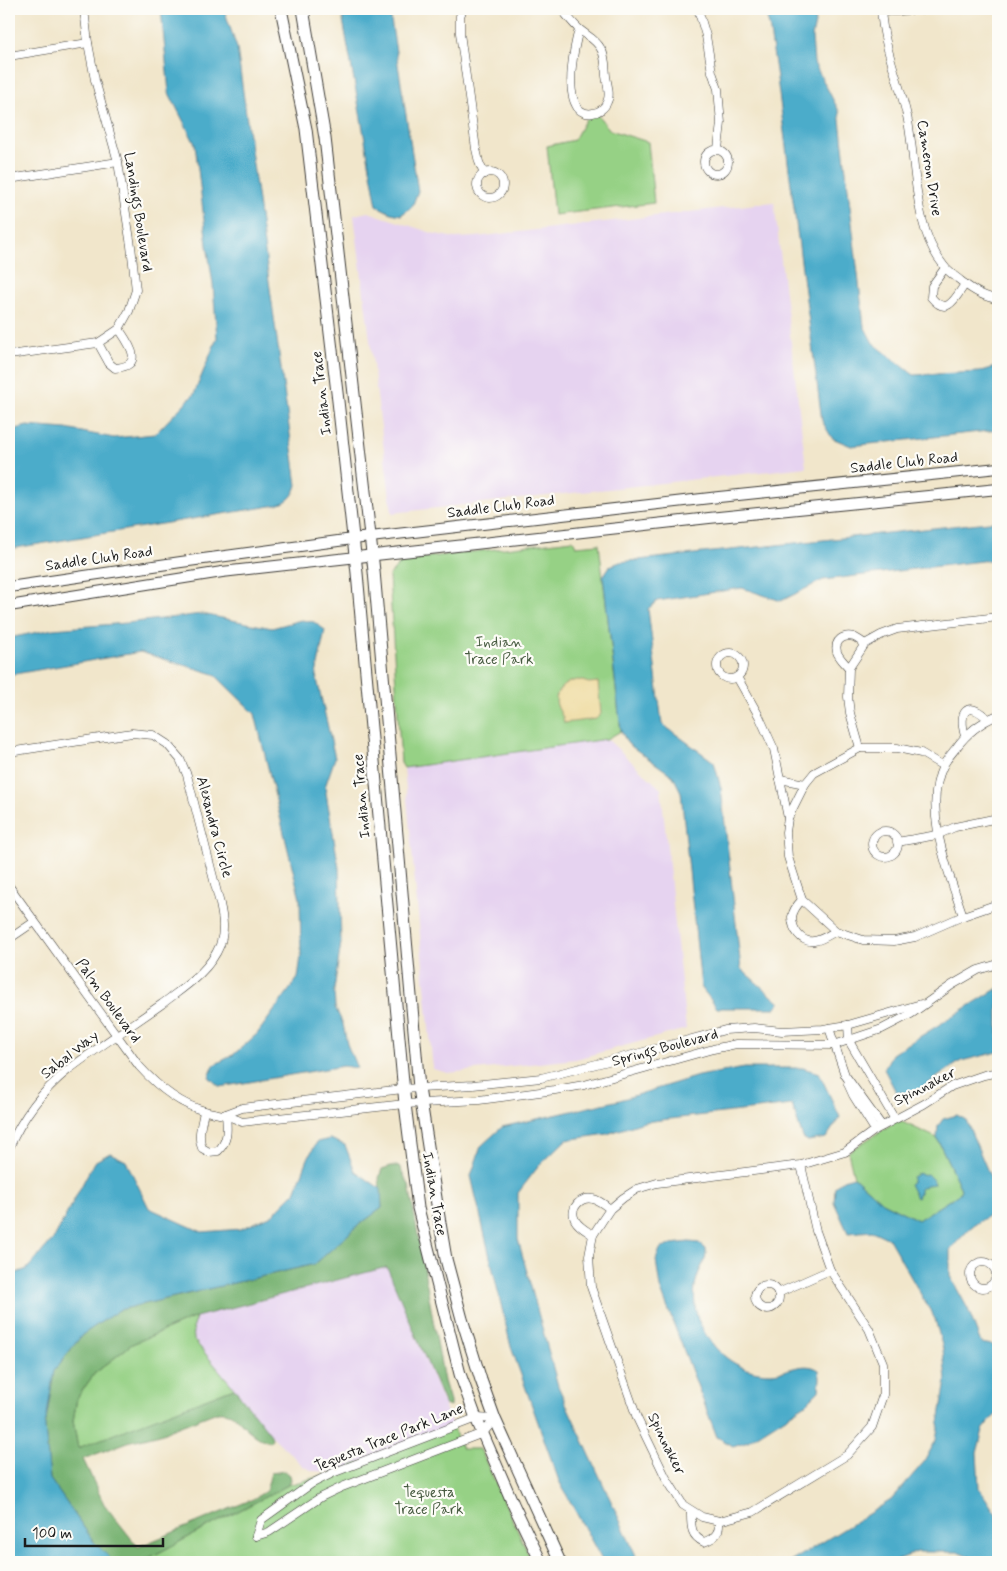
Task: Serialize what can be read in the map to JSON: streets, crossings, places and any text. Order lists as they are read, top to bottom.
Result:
{
  "streets": {
    "main road": ["Indian Trace"],
    "street": [
      "Cameron Drive",
      "Landings Boulevard",
      "Saddle Club Road",
      "Alexandra Circle",
      "Palm Boulevard",
      "Springs Boulevard",
      "Sabal Way",
      "Spinnaker",
      "Tequesta Trace Park Lane"
    ]
  },
  "crossings": [
    ["Indian Trace", "Saddle Club Road"],
    ["Indian Trace", "Palm Boulevard"],
    ["Indian Trace", "Springs Boulevard"],
    ["Indian Trace", "Tequesta Trace Park Lane"],
    ["Alexandra Circle", "Palm Boulevard"],
    ["Alexandra Circle", "Sabal Way"],
    ["Palm Boulevard", "Springs Boulevard"],
    ["Palm Boulevard", "Sabal Way"],
    ["Springs Boulevard", "Spinnaker"]
  ],
  "parks": ["Indian Trace Park", "Tequesta Trace Park"],
  "scale_bar": "100 m"
}
